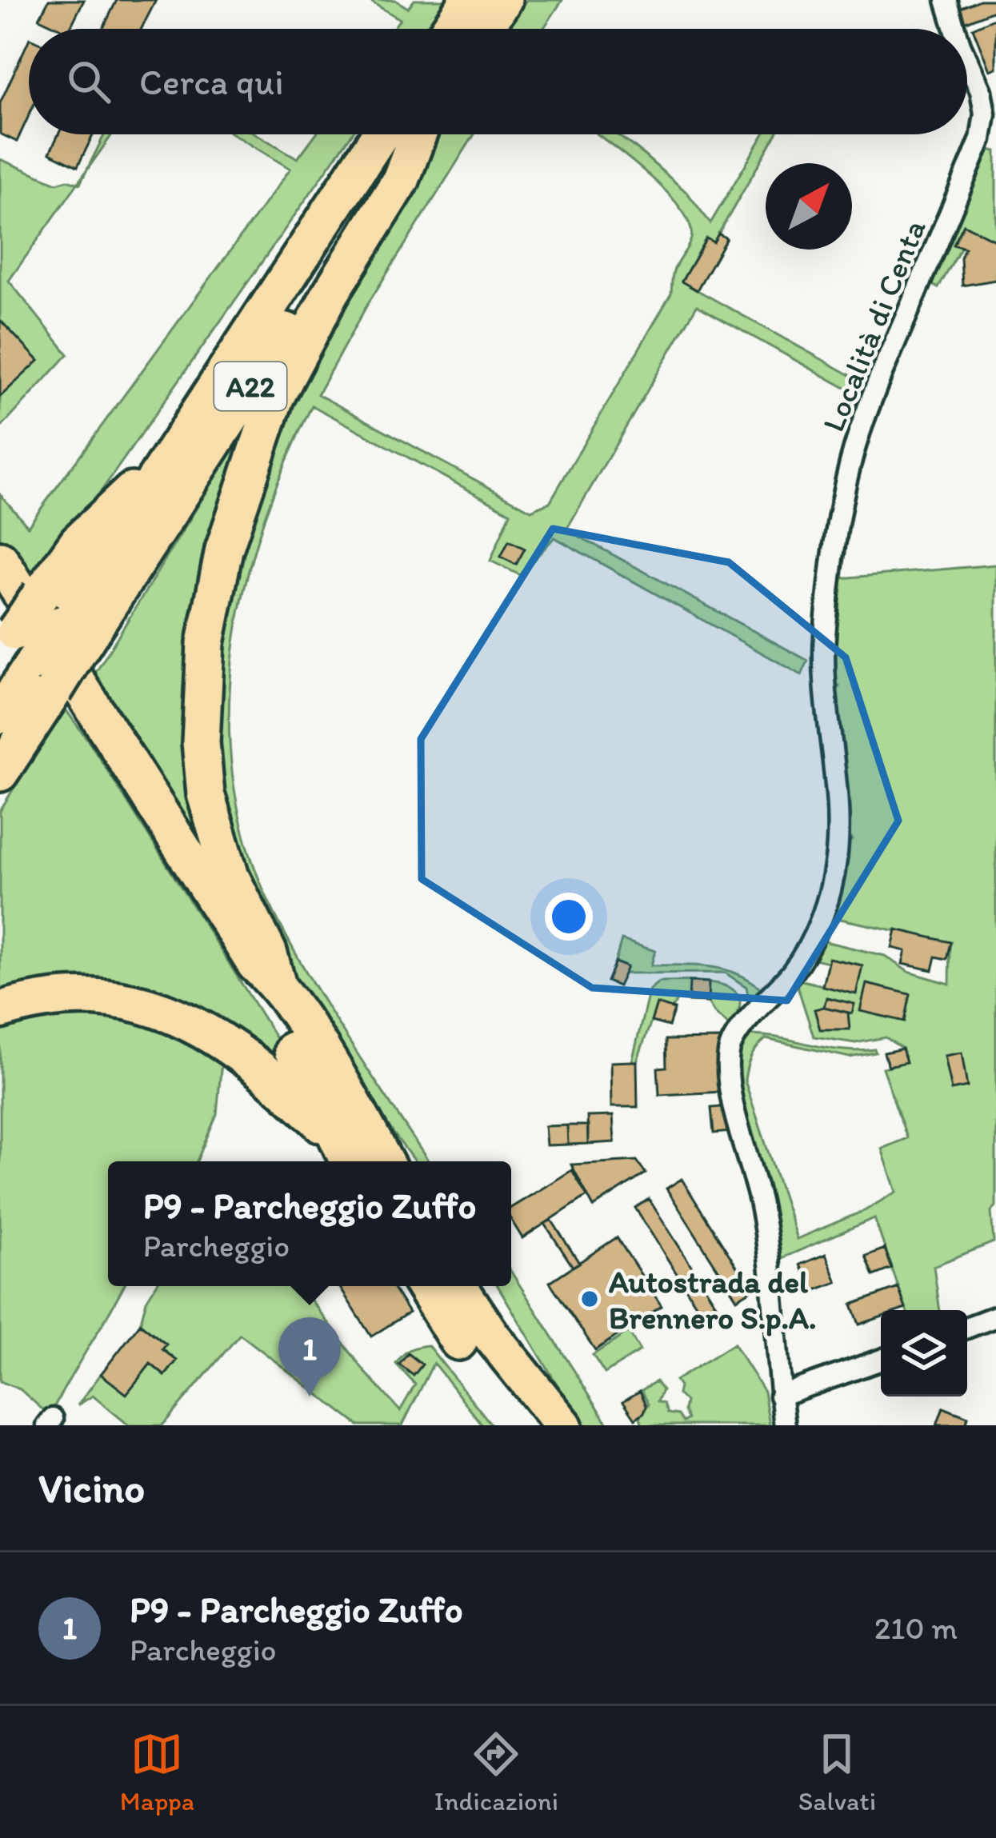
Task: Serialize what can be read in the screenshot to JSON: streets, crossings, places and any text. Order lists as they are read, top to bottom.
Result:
{
  "streets": {
    "highway": ["A22"],
    "street": ["Località di Centa"]
  },
  "places": ["Autostrada del Brennero S.p.A."],
  "north": "top right",
  "page": {
    "search": "Cerca qui",
    "popup": ["P9 - Parcheggio Zuffo", "Parcheggio"],
    "pins": "1",
    "heading": "Vicino",
    "list": [
      {
        "mark": "1",
        "name": "P9 - Parcheggio Zuffo",
        "note": "Parcheggio",
        "value": "210 m"
      }
    ],
    "nav": ["Mappa", "Indicazioni", "Salvati"]
  }
}
